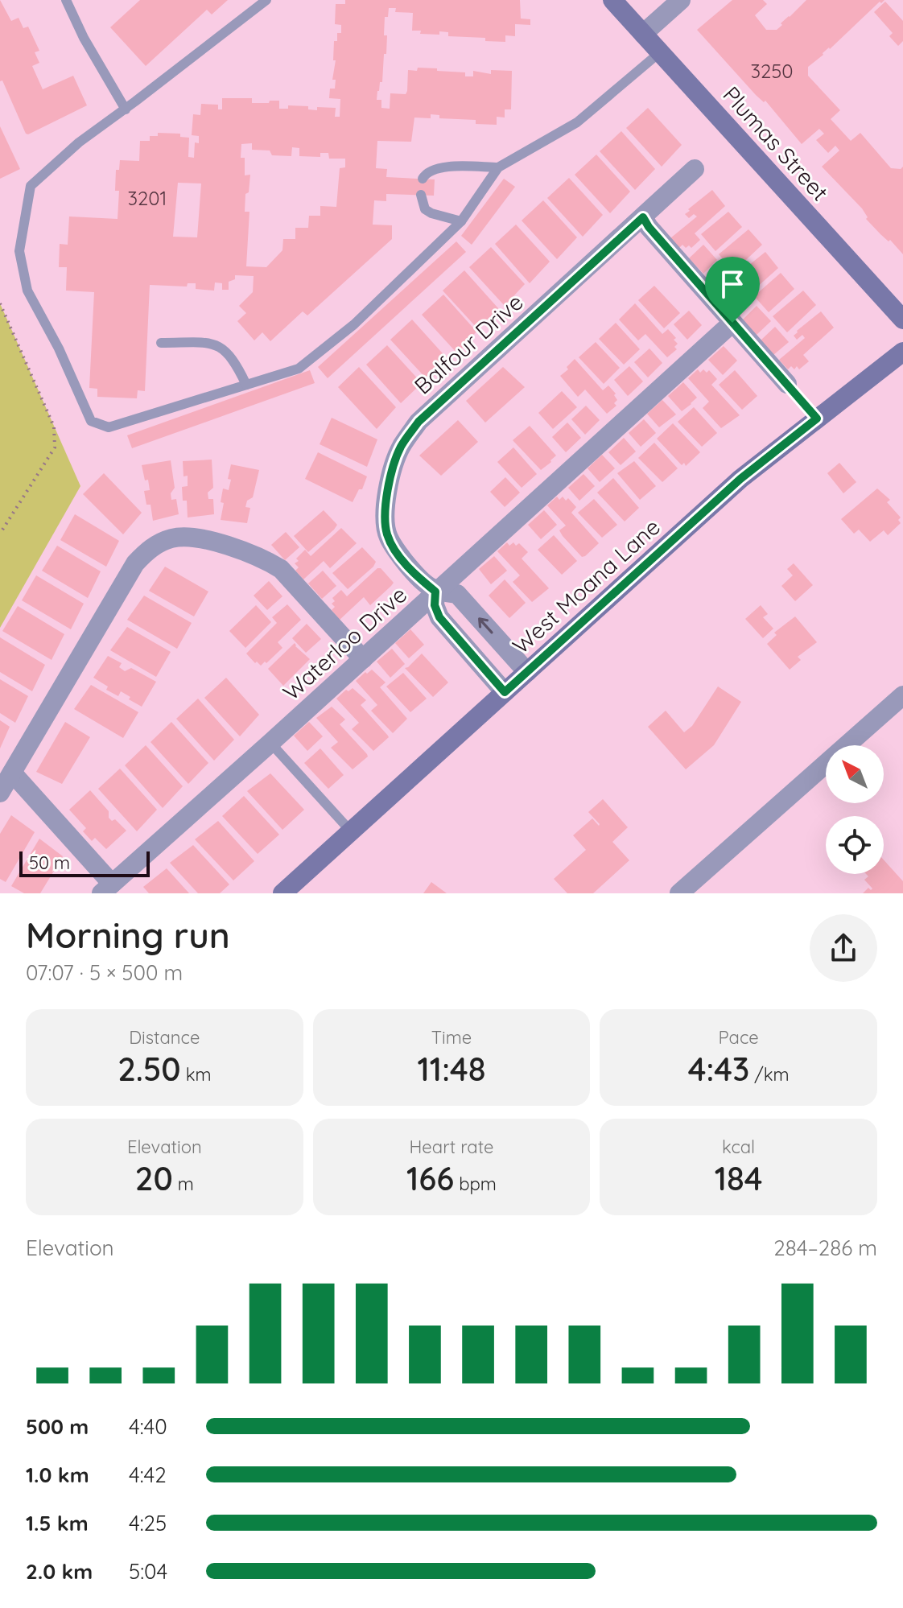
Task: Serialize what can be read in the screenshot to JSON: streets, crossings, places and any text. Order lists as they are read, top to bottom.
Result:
{
  "streets": {
    "street": [
      "Plumas Street",
      "Balfour Drive",
      "West Moana Lane",
      "Waterloo Drive"
    ]
  },
  "crossings": [
    ["Balfour Drive", "West Moana Lane"],
    ["Balfour Drive", "Waterloo Drive"]
  ],
  "house_numbers": ["3250", "3201"],
  "scale_bar": "50 m",
  "north": "top left",
  "page": {
    "scale": "50 m",
    "heading": ["Morning run", "07:07 · 5 × 500 m"],
    "stats": [
      ["Distance", "2.50 km"],
      ["Time", "11:48"],
      ["Pace", "4:43 /km"],
      ["Elevation", "20 m"],
      ["Heart rate", "166 bpm"],
      ["kcal", "184"]
    ],
    "chart": ["Elevation", "284–286 m"],
    "list": [
      {
        "name": "500 m",
        "note": "4:40"
      },
      {
        "name": "1.0 km",
        "note": "4:42"
      },
      {
        "name": "1.5 km",
        "note": "4:25"
      },
      {
        "name": "2.0 km",
        "note": "5:04"
      }
    ]
  }
}
